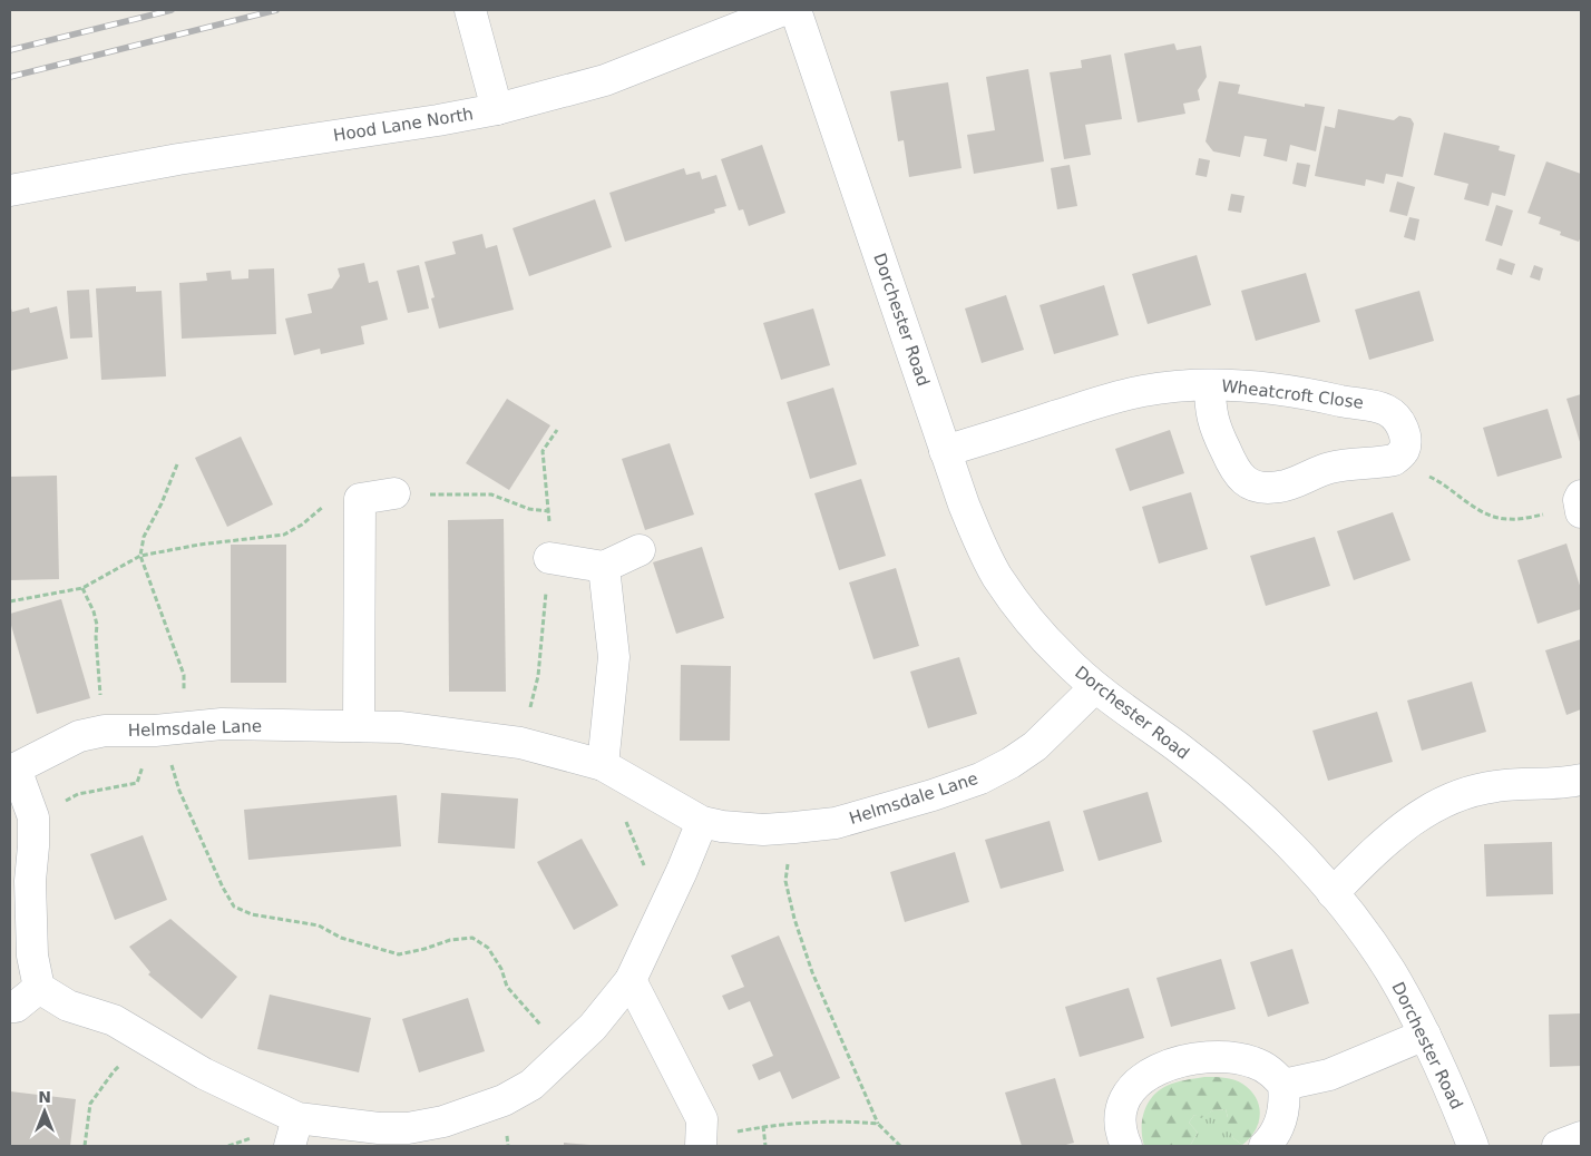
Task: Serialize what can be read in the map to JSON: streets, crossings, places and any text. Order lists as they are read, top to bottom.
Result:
{
  "streets": {
    "street": [
      "Hood Lane North",
      "Dorchester Road",
      "Wheatcroft Close",
      "Helmsdale Lane"
    ]
  },
  "crossings": [
    ["Dorchester Road", "Wheatcroft Close"],
    ["Dorchester Road", "Helmsdale Lane"]
  ],
  "north": "top"
}
